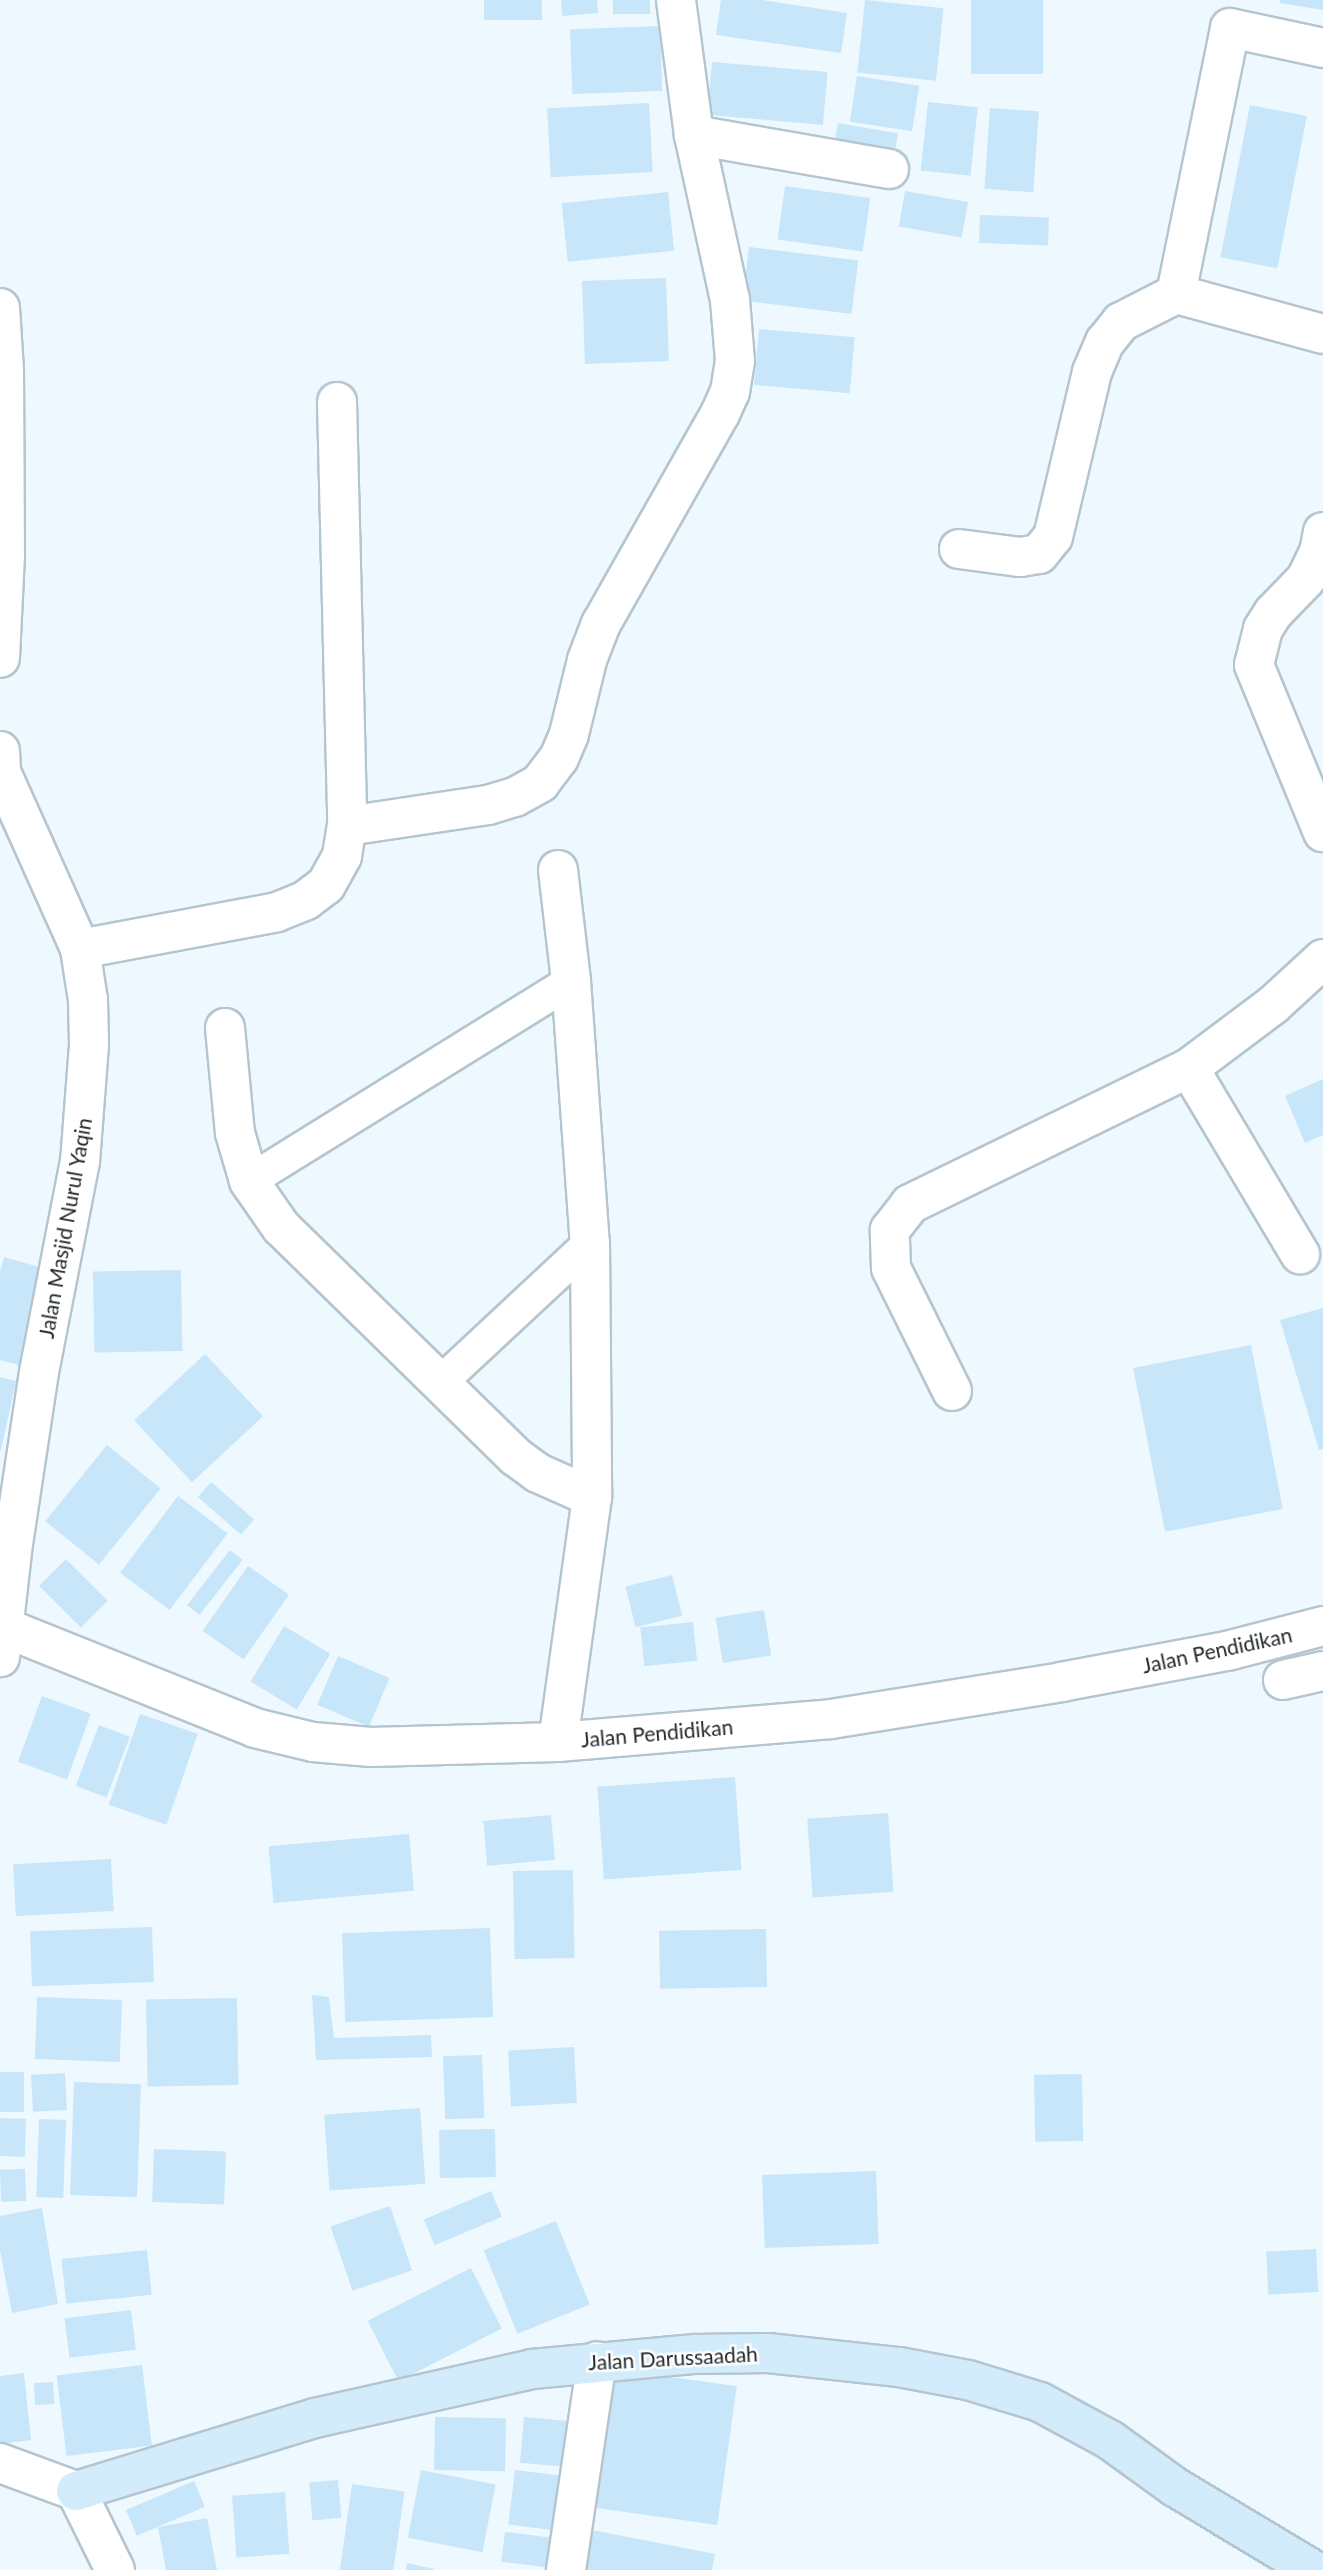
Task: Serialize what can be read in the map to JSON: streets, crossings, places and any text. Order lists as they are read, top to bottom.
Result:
{
  "streets": {
    "street": ["Jalan Masjid Nurul Yaqin", "Jalan Pendidikan", "Jalan Darussaadah"]
  },
  "crossings": [
    ["Jalan Masjid Nurul Yaqin", "Jalan Pendidikan"]
  ]
}
